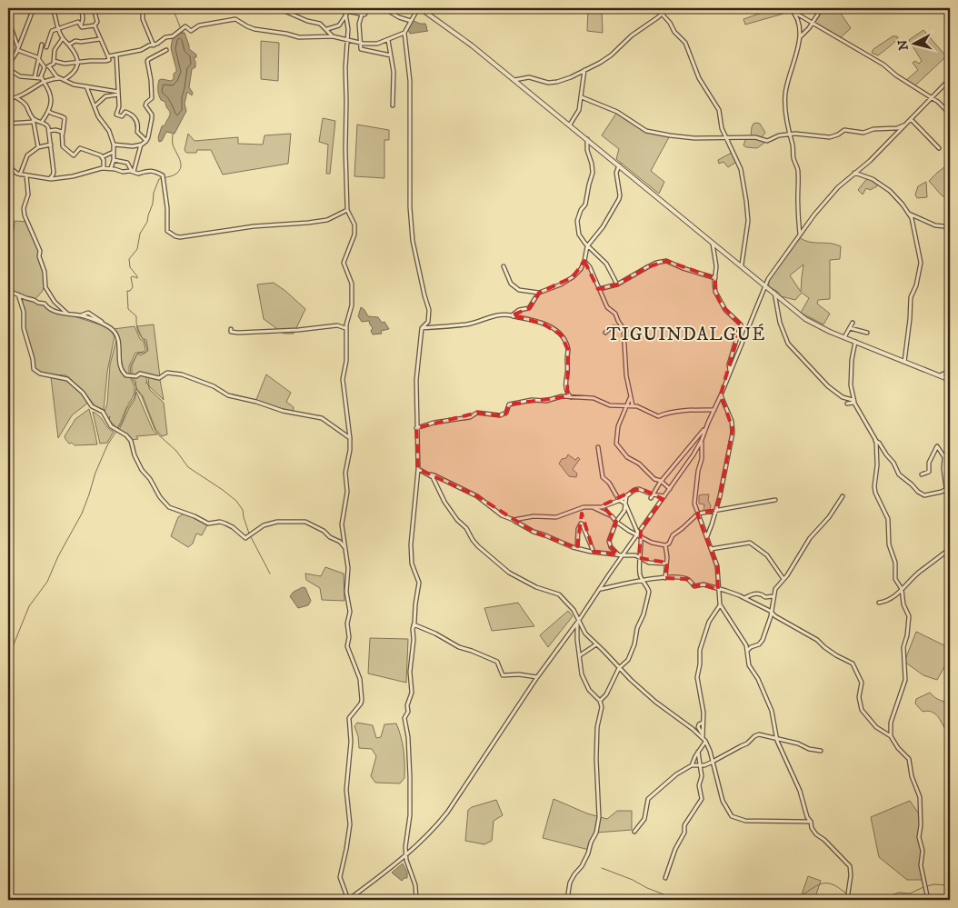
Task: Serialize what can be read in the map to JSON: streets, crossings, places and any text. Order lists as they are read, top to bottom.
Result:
{
  "districts": ["TIGUINDALGUÉ"],
  "north": "left"
}
